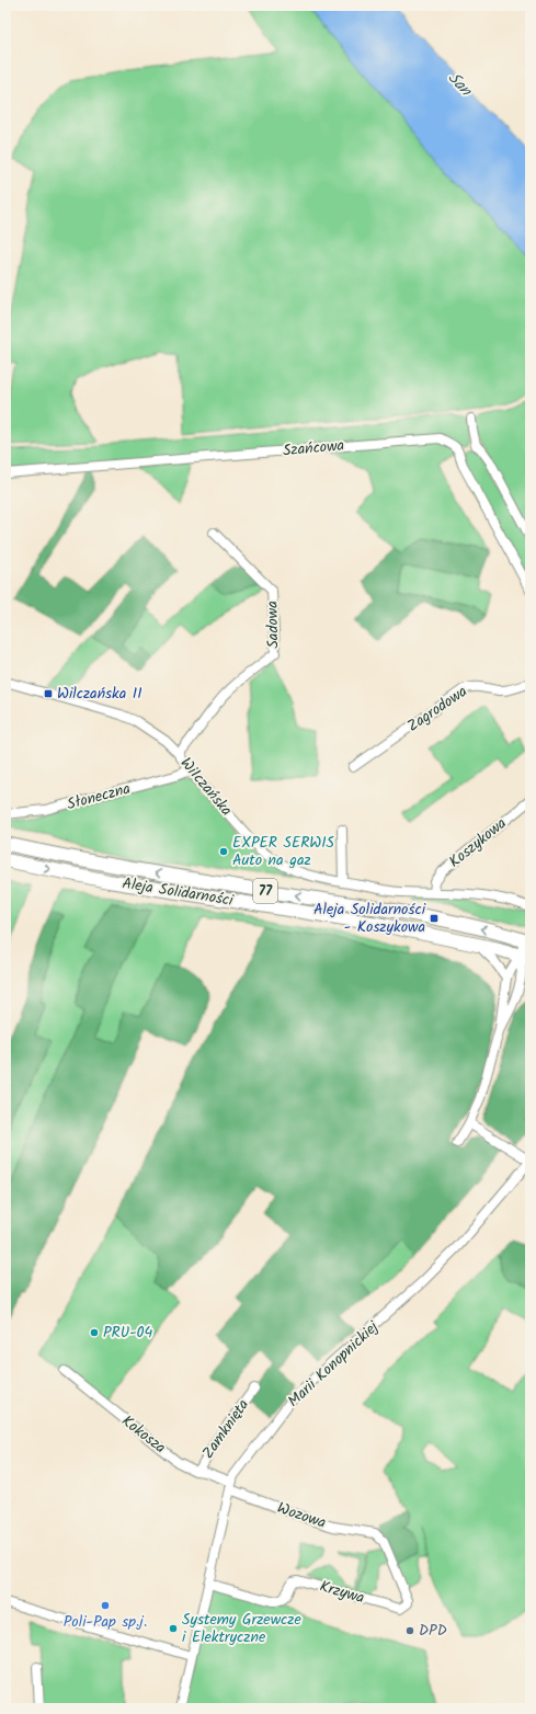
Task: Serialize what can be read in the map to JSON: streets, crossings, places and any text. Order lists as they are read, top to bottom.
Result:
{
  "streets": {
    "highway": ["77", "Aleja Solidarności"],
    "street": [
      "Szańcowa",
      "Sadowa",
      "Zagrodowa",
      "WiIczańska",
      "Słoneczna",
      "Koszykowa",
      "Marii Konopnickiej",
      "Zamknięta",
      "Kokosza",
      "Wozowa",
      "Krzywa"
    ]
  },
  "crossings": [
    ["Sadowa", "WiIczańska"],
    ["WiIczańska", "Słoneczna"],
    ["WiIczańska", "Koszykowa"],
    ["Marii Konopnickiej", "Kokosza"],
    ["Marii Konopnickiej", "Wozowa"],
    ["Marii Konopnickiej", "Krzywa"],
    ["Zamknięta", "Kokosza"],
    ["Kokosza", "Wozowa"],
    ["Wozowa", "Krzywa"]
  ],
  "water": ["San"],
  "places": {
    "transit": ["Wilczańska II", "Aleja Solidarności - Koszykowa"],
    "other": [
      "EXPER SERWIS Auto na gaz",
      "PRU-04",
      "Poli-Pap sp.j.",
      "Systemy Grzewcze i Elektryczne",
      "DPD"
    ]
  }
}
